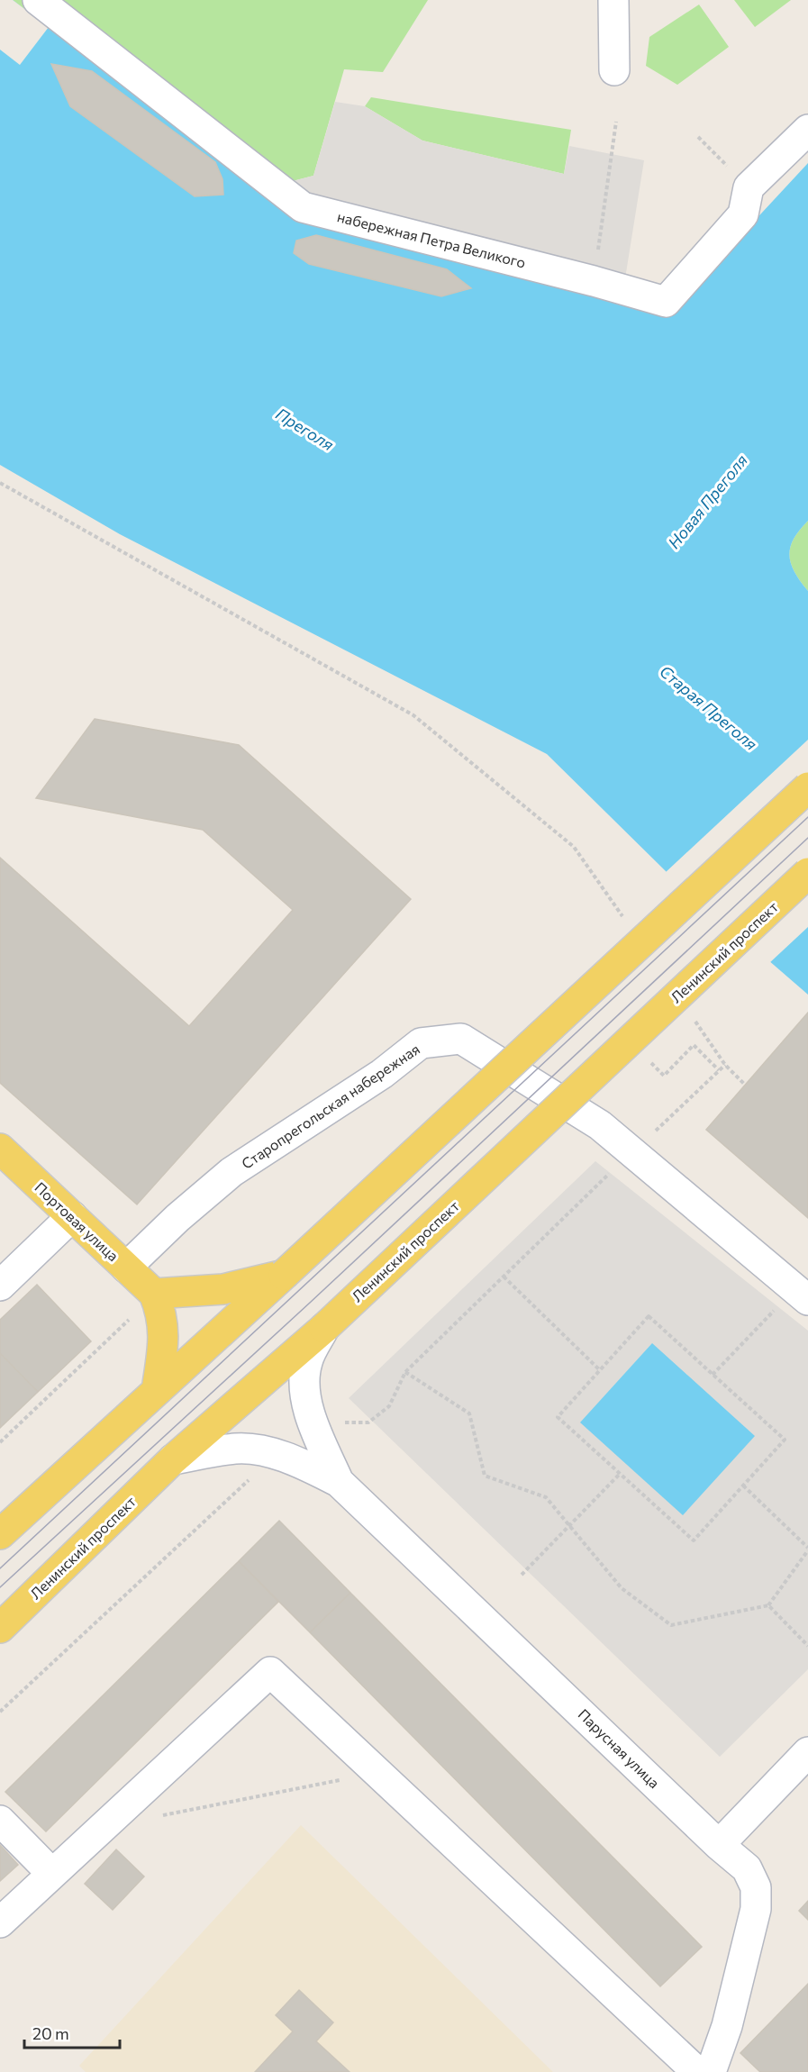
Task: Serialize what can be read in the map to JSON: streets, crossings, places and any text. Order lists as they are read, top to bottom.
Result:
{
  "streets": {
    "main road": ["Ленинский проспект", "Портовая улица"],
    "street": ["набережная Петра Великого", "Старопрегольская набережная", "Парусная улица"]
  },
  "crossings": [
    ["Старопрегольская набережная", "Портовая улица"]
  ],
  "water": ["Преголя", "Новая Преголя", "Старая Преголя"],
  "scale_bar": "20 m"
}
